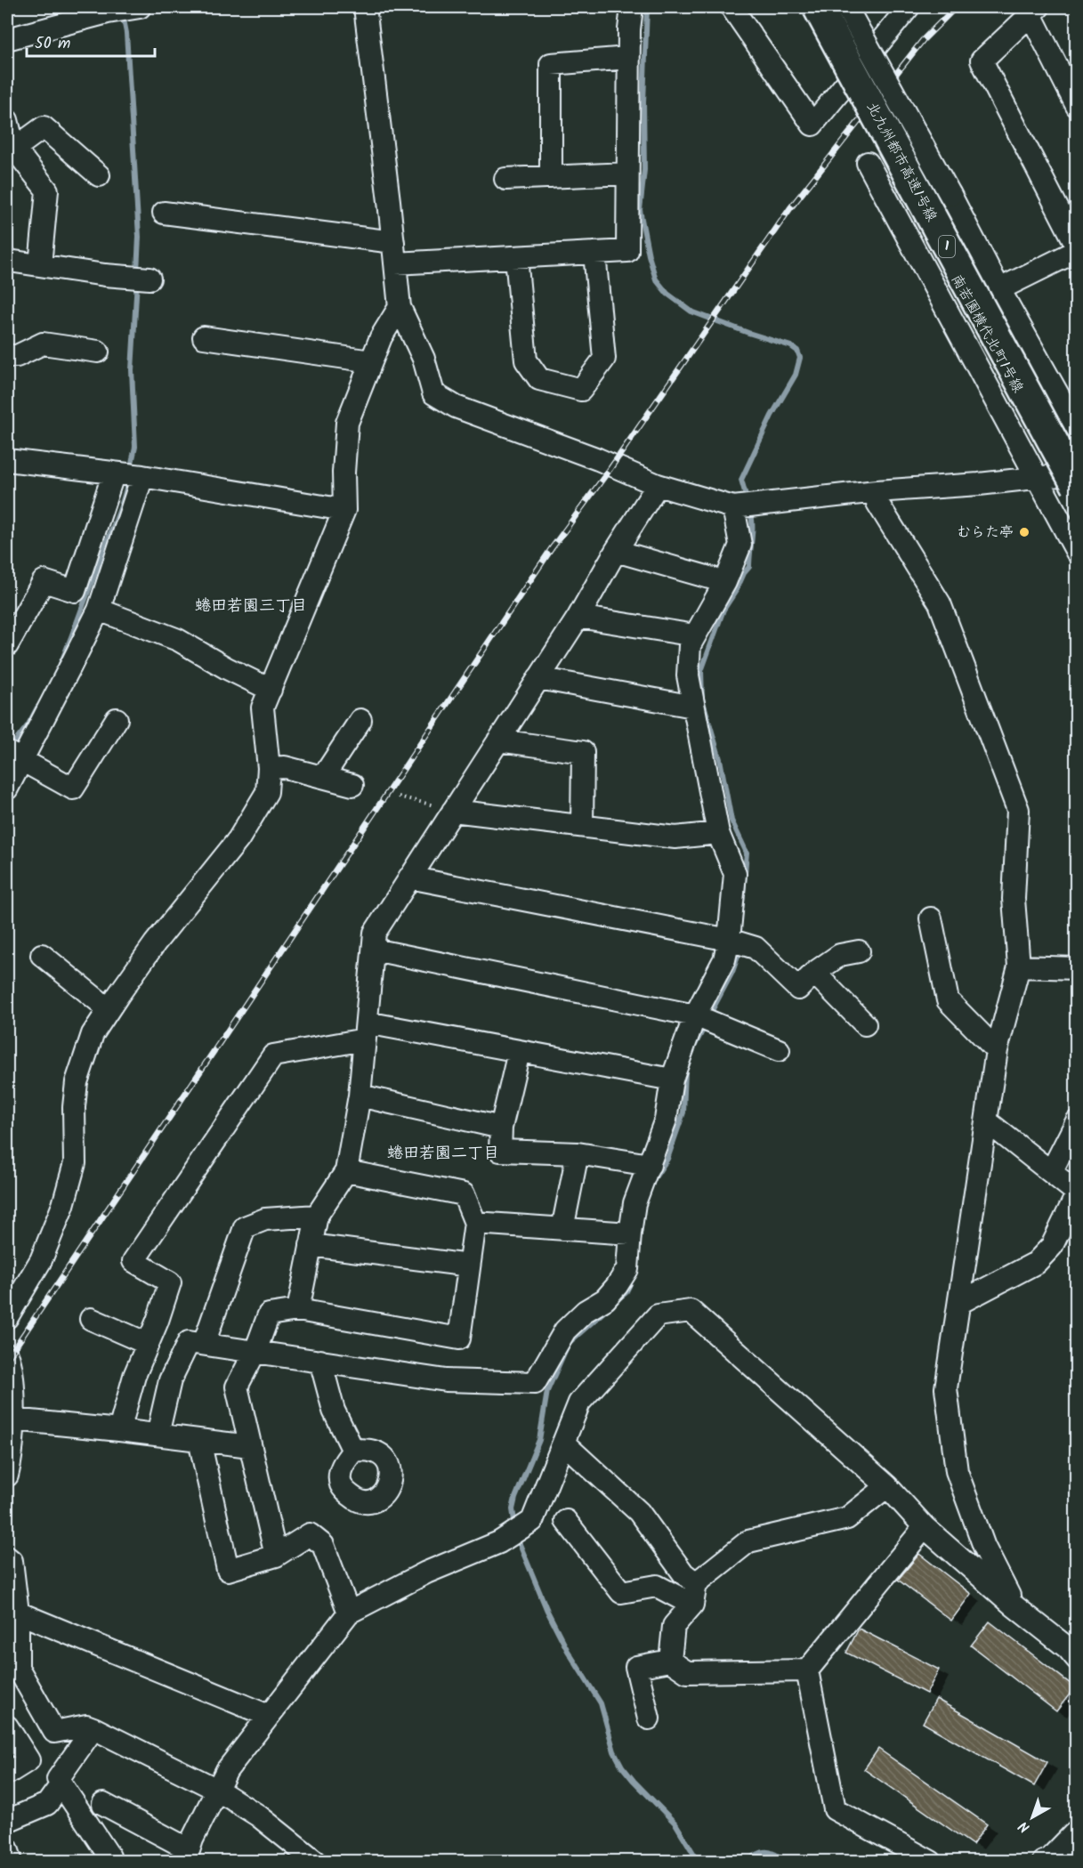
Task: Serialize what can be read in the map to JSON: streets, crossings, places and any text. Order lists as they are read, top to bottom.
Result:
{
  "streets": {
    "highway": ["北九州都市高速1号線", "1"],
    "street": ["南若園横代北町1号線"]
  },
  "crossings": [
    ["北九州都市高速1号線", "南若園横代北町1号線"]
  ],
  "districts": ["蜷田若園三丁目", "蜷田若園二丁目"],
  "places": ["むらた亭"],
  "scale_bar": "50 m",
  "north": "bottom left"
}
